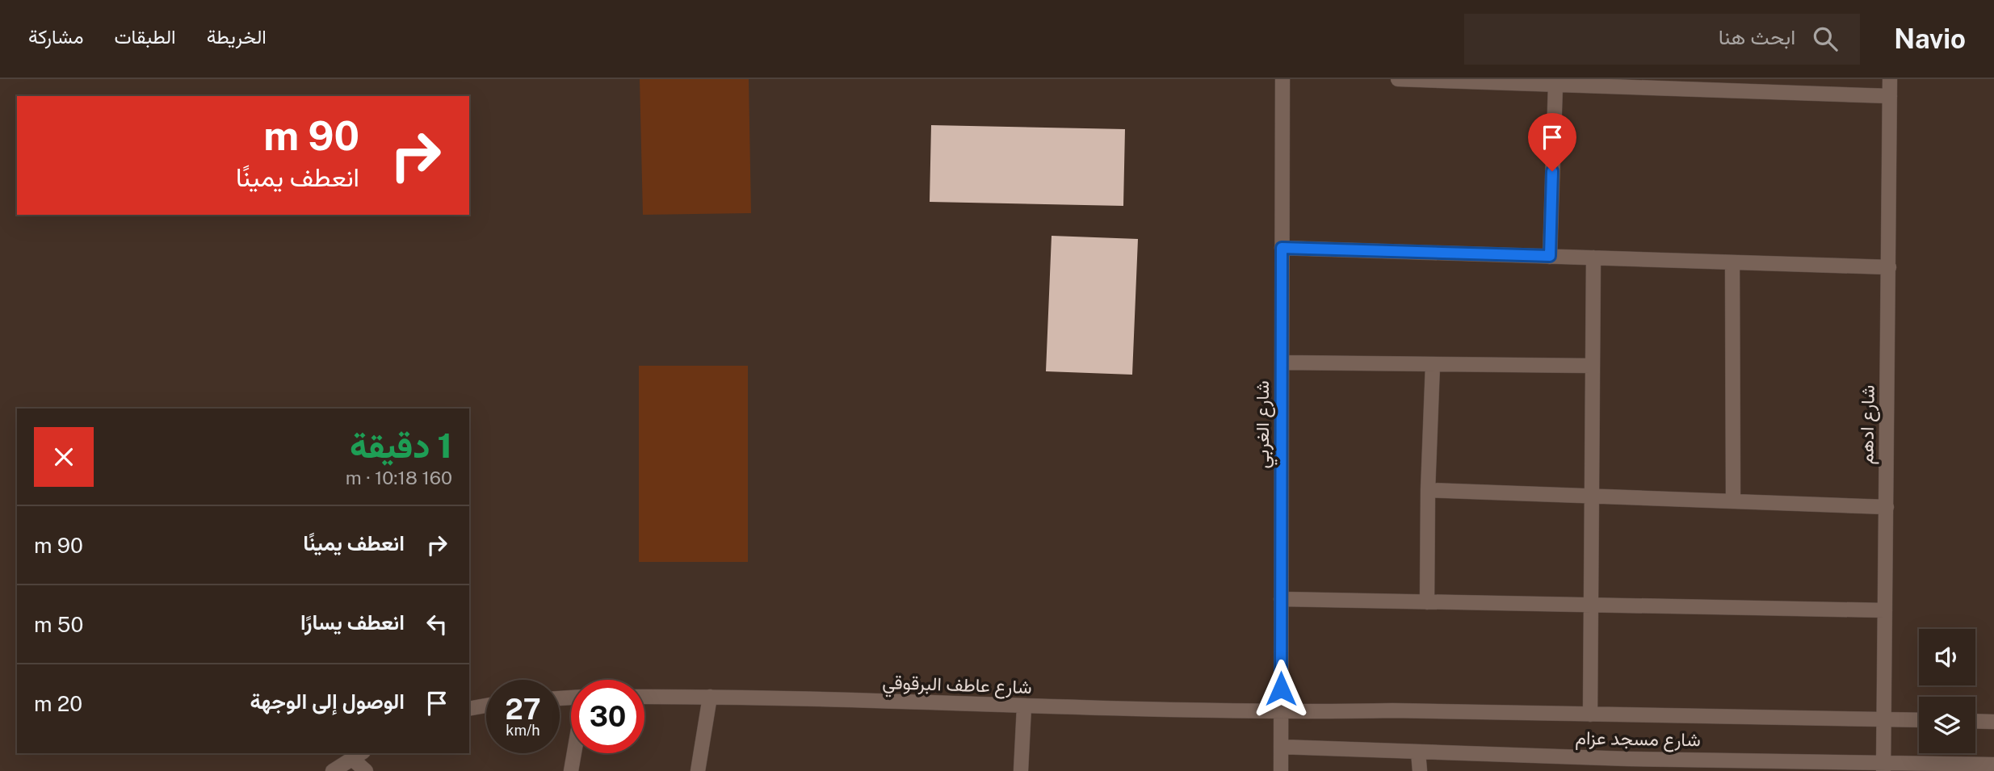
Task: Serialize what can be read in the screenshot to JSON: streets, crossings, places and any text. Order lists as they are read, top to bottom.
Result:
{
  "streets": {
    "street": [
      "شارع الغربي",
      "شارع ادهم",
      "شارع عاطف البرقوقي",
      "شارع مسجد عزام"
    ]
  },
  "crossings": [
    ["شارع الغربي", "شارع عاطف البرقوقي"],
    ["شارع الغربي", "شارع مسجد عزام"],
    ["شارع ادهم", "شارع مسجد عزام"],
    ["شارع عاطف البرقوقي", "شارع مسجد عزام"]
  ],
  "page": {
    "header": "Navio",
    "search": "ابحث هنا",
    "nav": ["الخريطة", "الطبقات", "مشاركة"],
    "turn": ["90 m", "انعطف يمينًا"],
    "heading": ["1 دقيقة", "160 m · 10:18"],
    "list": [
      {
        "name": "انعطف يمينًا",
        "value": "90 m"
      },
      {
        "name": "انعطف يسارًا",
        "value": "50 m"
      },
      {
        "name": "الوصول إلى الوجهة",
        "value": "20 m"
      }
    ],
    "speed": "27 km/h",
    "limit": "30"
  }
}
